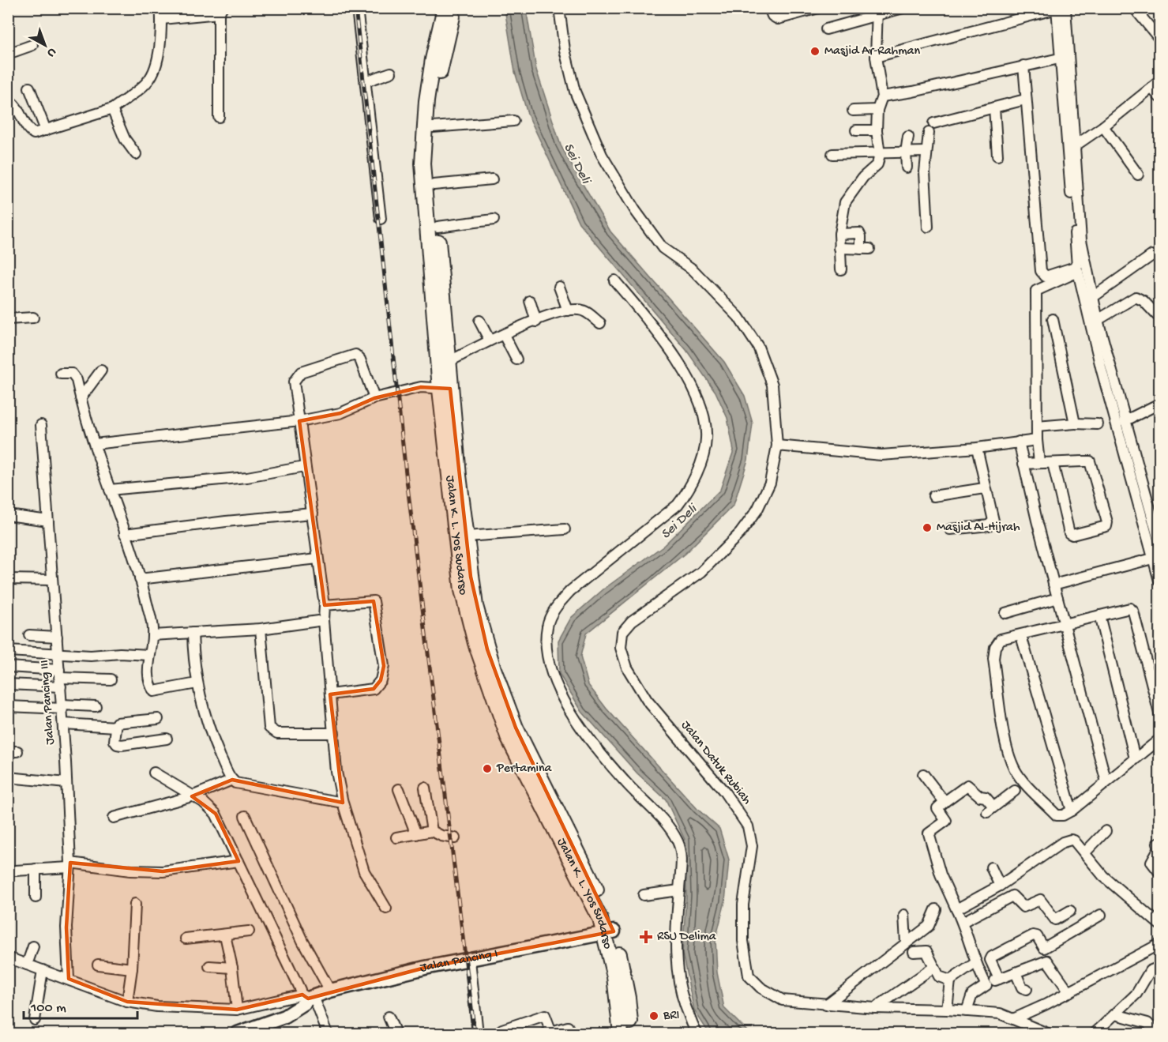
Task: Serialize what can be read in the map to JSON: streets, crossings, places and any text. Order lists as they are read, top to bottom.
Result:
{
  "streets": {
    "highway": ["Jalan K. L. Yos Sudarso"],
    "main road": ["Jalan Pancing I"],
    "street": ["Jalan Pancing III", "Jalan Datuk Rubiah"]
  },
  "crossings": [
    ["Jalan K. L. Yos Sudarso", "Jalan Pancing I"],
    ["Jalan Pancing III", "Jalan Pancing I"]
  ],
  "water": ["Sei Deli"],
  "places": {
    "other": [
      "Masjid Ar-Rahman",
      "Masjid Al-Hijrah",
      "Pertamina",
      "BRI"
    ],
    "health": ["RSU Delima"]
  },
  "scale_bar": "100 m",
  "north": "bottom right"
}
